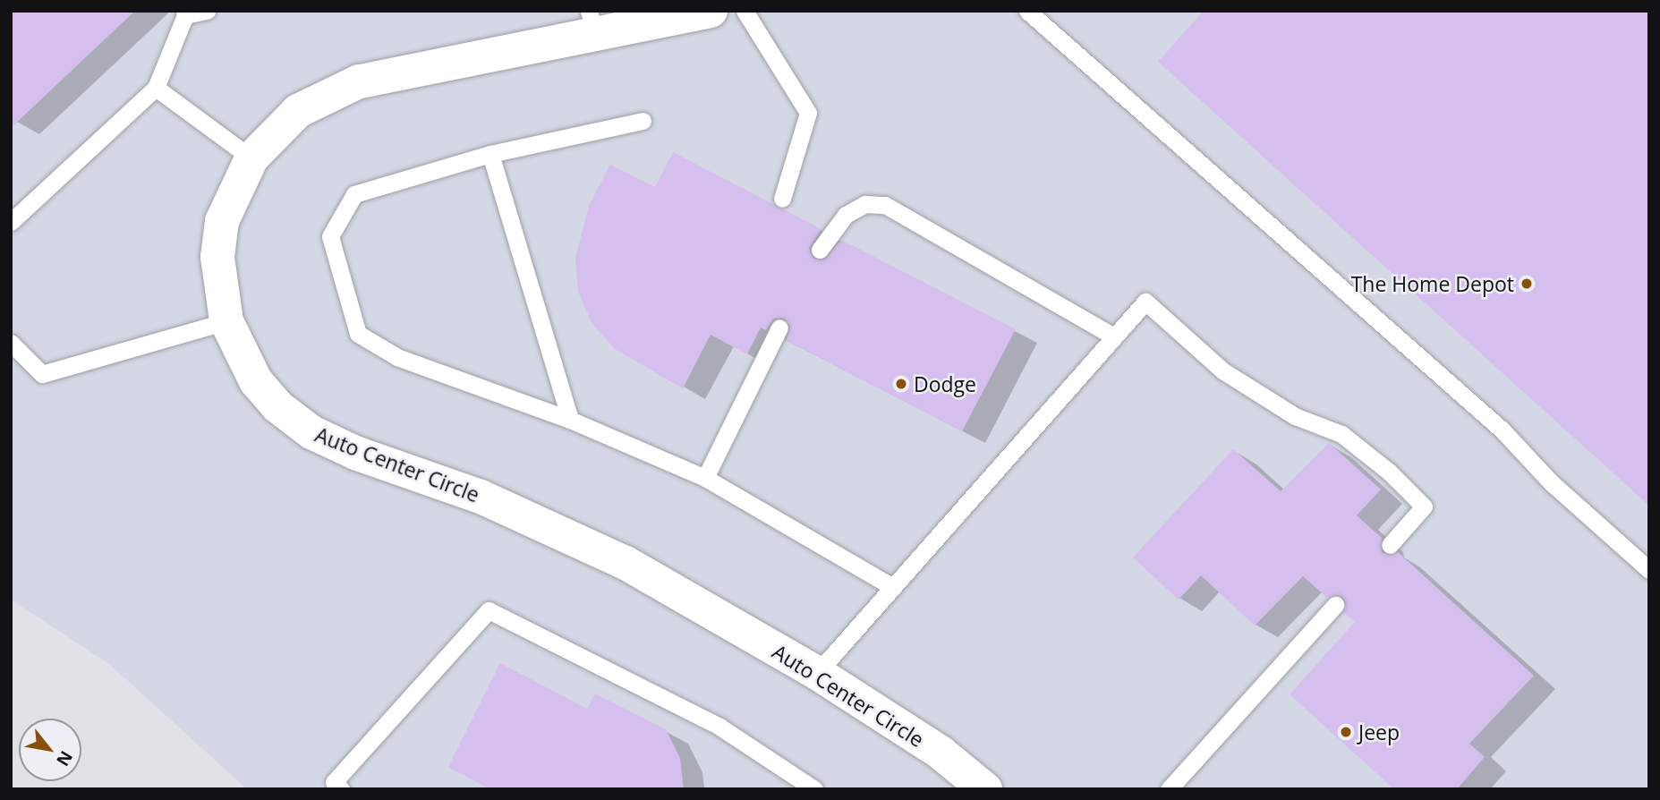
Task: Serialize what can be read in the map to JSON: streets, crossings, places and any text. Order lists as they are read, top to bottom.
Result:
{
  "streets": {
    "street": ["Auto Center Circle"]
  },
  "places": ["The Home Depot", "Dodge", "Jeep"],
  "north": "bottom right"
}
